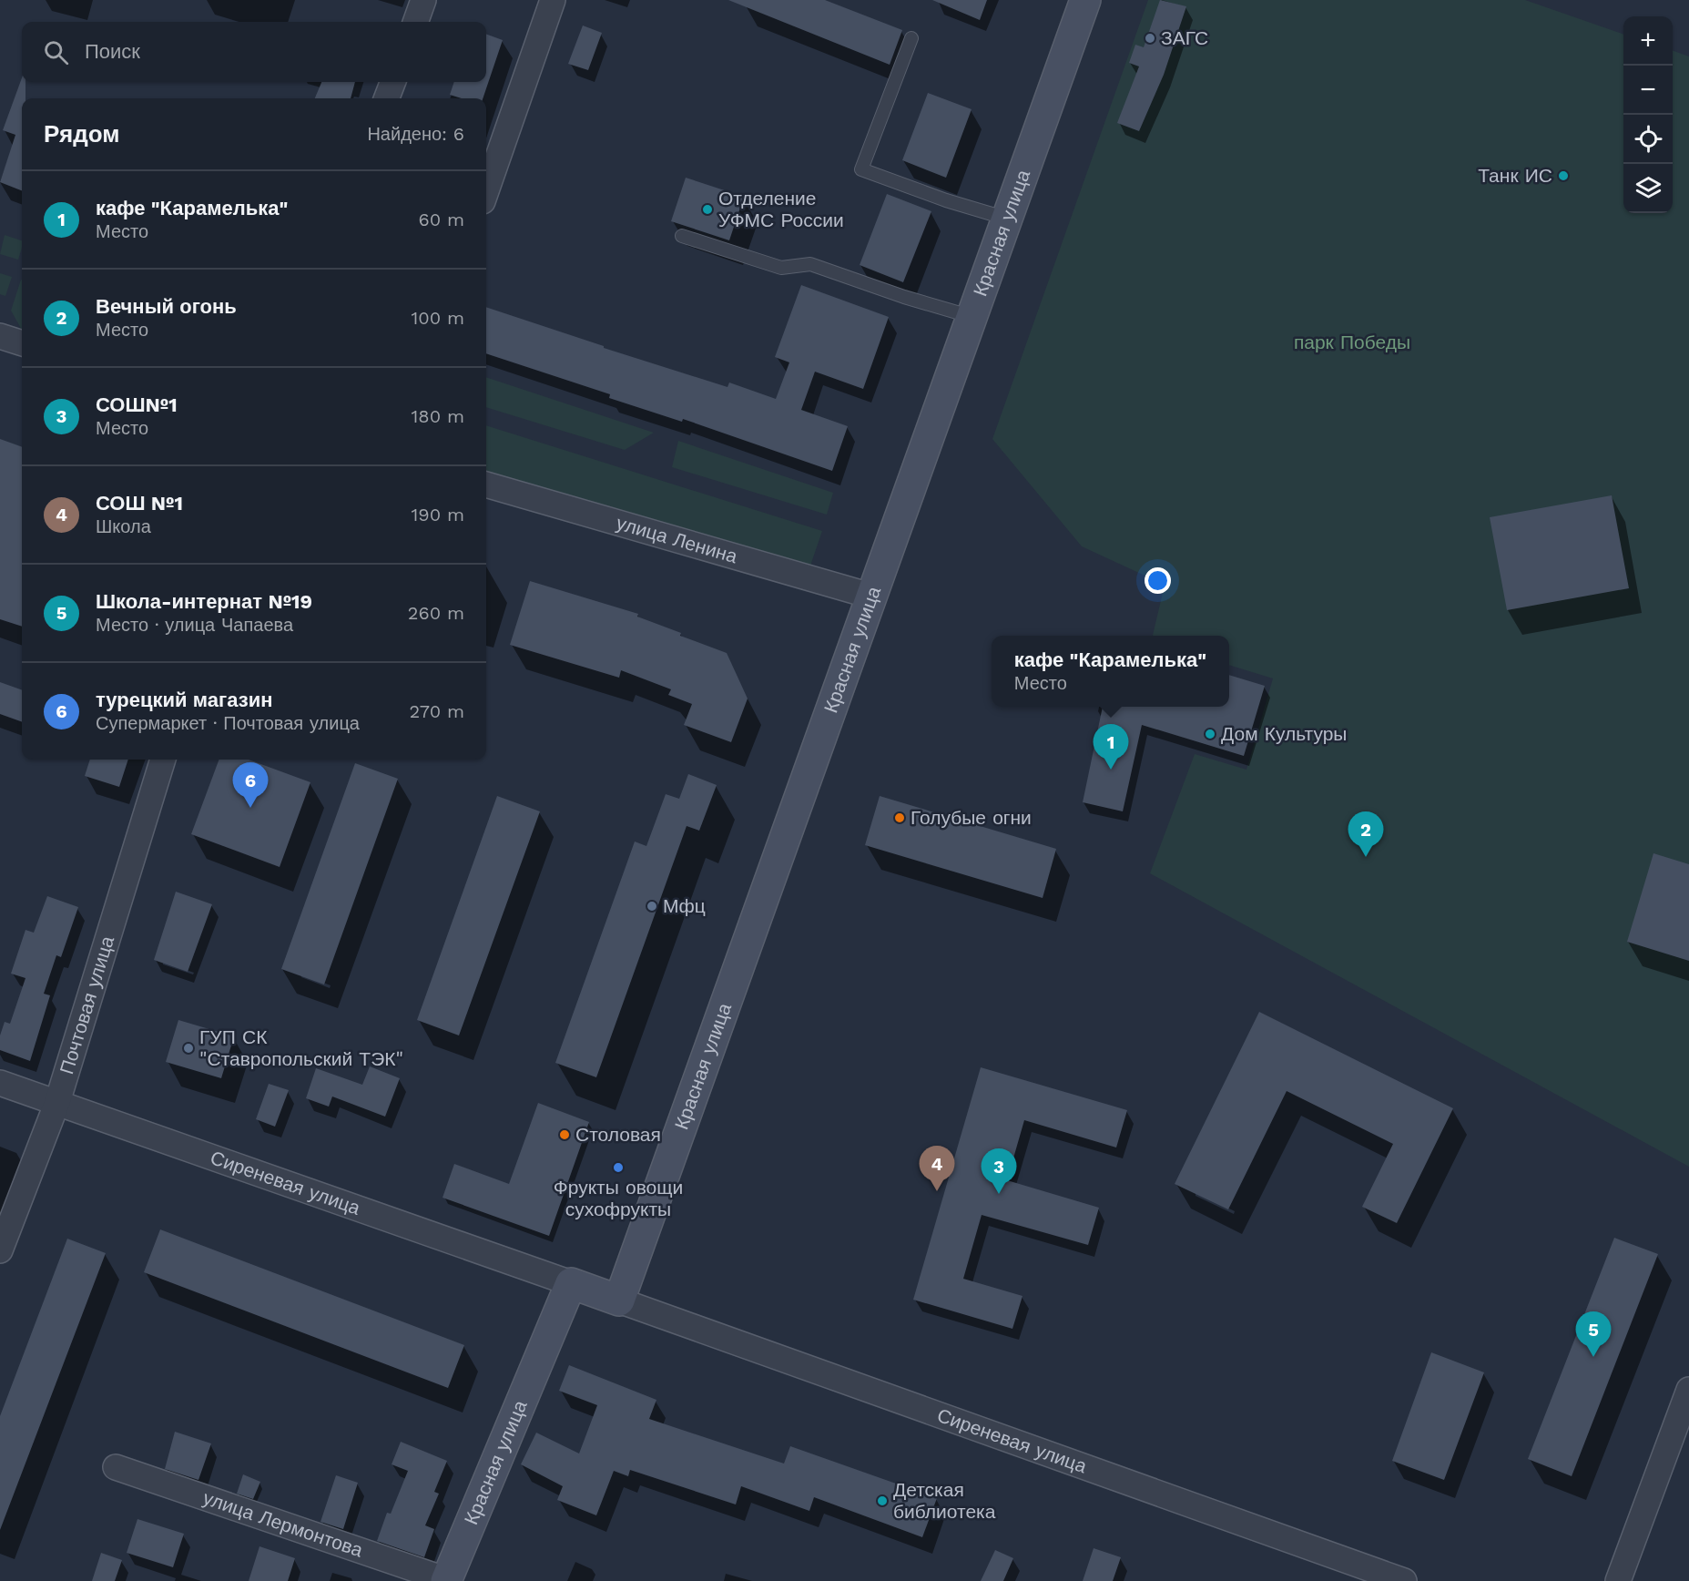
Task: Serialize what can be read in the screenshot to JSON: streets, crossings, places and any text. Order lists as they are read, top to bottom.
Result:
{
  "streets": {
    "street": [
      "Красная улица",
      "улица Ленина",
      "Почтовая улица",
      "Сиреневая улица",
      "улица Лермонтова"
    ]
  },
  "crossings": [
    ["Красная улица", "улица Ленина"],
    ["Красная улица", "Сиреневая улица"],
    ["Красная улица", "улица Лермонтова"],
    ["Почтовая улица", "Сиреневая улица"]
  ],
  "parks": ["парк Победы"],
  "places": [
    "ЗАГС",
    "Танк ИС",
    "Отделение УФМС России",
    "Дом Культуры",
    "Голубые огни",
    "Мфц",
    "ГУП СК \"Ставропольский ТЭК\"",
    "Столовая",
    "Фрукты овощи сухофрукты",
    "Детская библиотека"
  ],
  "page": {
    "map_buttons": ["+", "−"],
    "search": "Поиск",
    "heading": ["Рядом", "Найдено: 6"],
    "list": [
      {
        "mark": "1",
        "name": "кафе \"Карамелька\"",
        "note": "Место",
        "value": "60 m"
      },
      {
        "mark": "2",
        "name": "Вечный огонь",
        "note": "Место",
        "value": "100 m"
      },
      {
        "mark": "3",
        "name": "СОШ№1",
        "note": "Место",
        "value": "180 m"
      },
      {
        "mark": "4",
        "name": "СОШ №1",
        "note": "Школа",
        "value": "190 m"
      },
      {
        "mark": "5",
        "name": "Школа-интернат №19",
        "note": "Место · улица Чапаева",
        "value": "260 m"
      },
      {
        "mark": "6",
        "name": "турецкий магазин",
        "note": "Супермаркет · Почтовая улица",
        "value": "270 m"
      }
    ],
    "popup": ["кафе \"Карамелька\"", "Место"],
    "pins": [
      "1",
      "6",
      "2",
      "4",
      "3",
      "5"
    ]
  }
}
